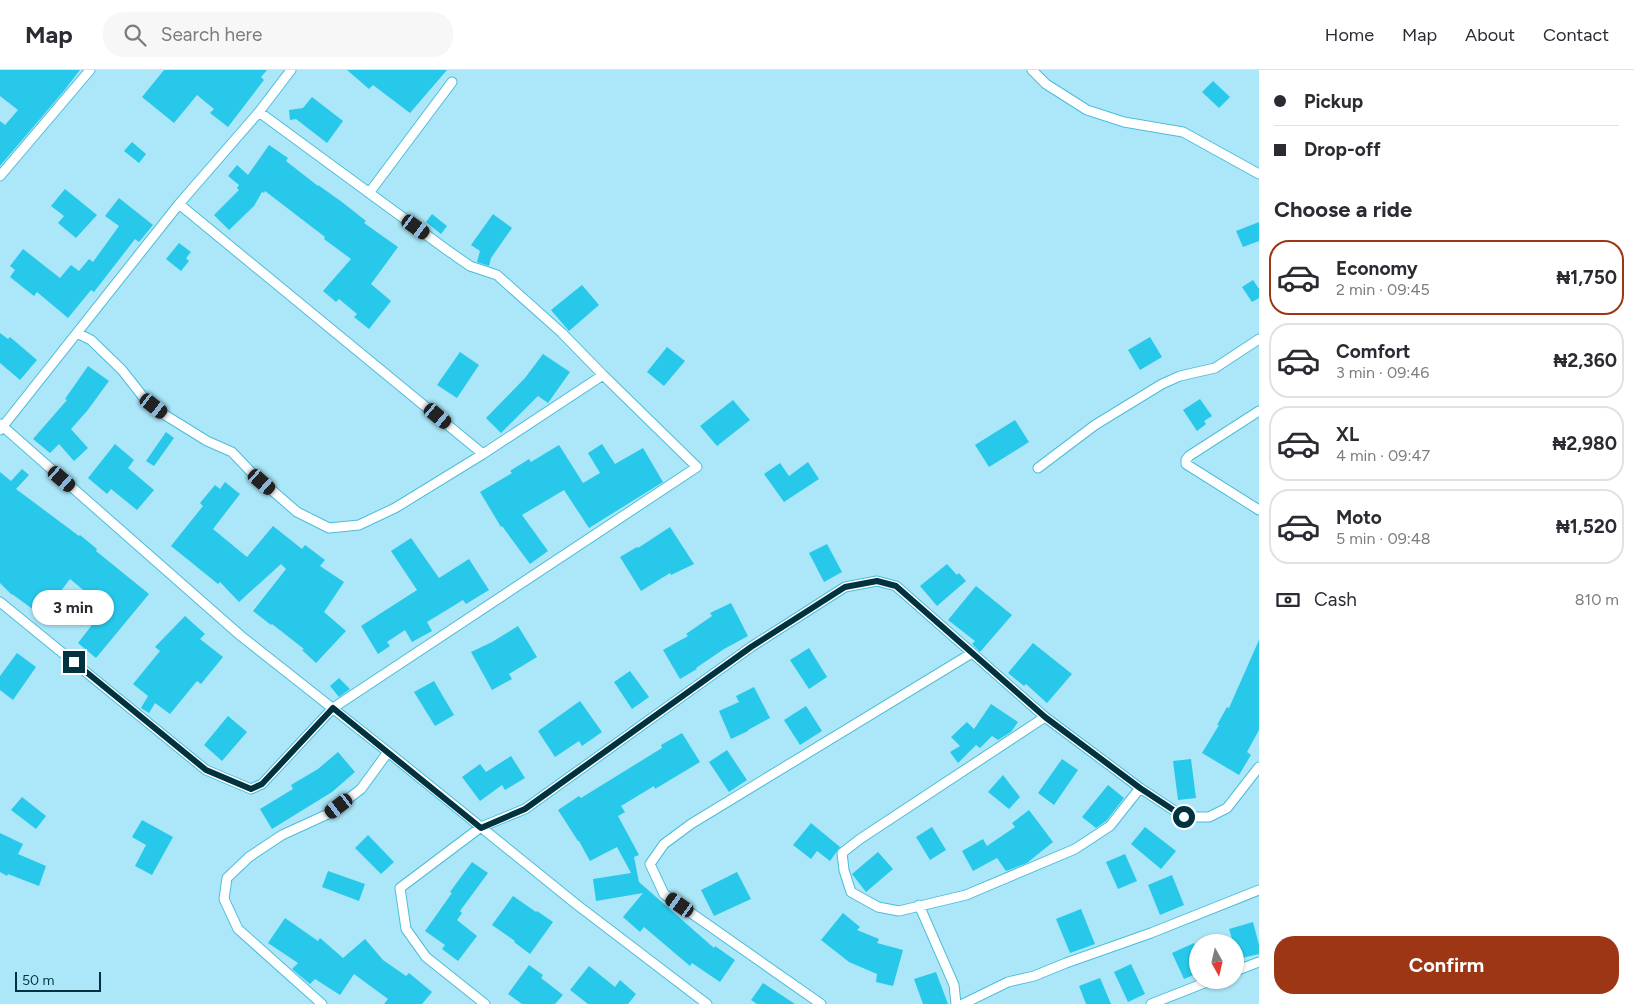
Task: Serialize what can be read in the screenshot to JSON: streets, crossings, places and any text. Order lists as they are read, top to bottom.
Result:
{
  "scale_bar": "50 m",
  "north": "bottom",
  "page": {
    "header": "Map",
    "search": "Search here",
    "nav": [
      "Home",
      "Map",
      "About",
      "Contact"
    ],
    "banner": ["Pickup", "Drop-off"],
    "heading": "Choose a ride",
    "list": [
      {
        "name": "Economy",
        "note": "2 min · 09:45",
        "value": "₦1,750"
      },
      {
        "name": "Comfort",
        "note": "3 min · 09:46",
        "value": "₦2,360"
      },
      {
        "name": "XL",
        "note": "4 min · 09:47",
        "value": "₦2,980"
      },
      {
        "name": "Moto",
        "note": "5 min · 09:48",
        "value": "₦1,520"
      }
    ],
    "pay": ["Cash", "810 m"],
    "bubble": "3 min",
    "buttons": "Confirm",
    "scale": "50 m"
  }
}
